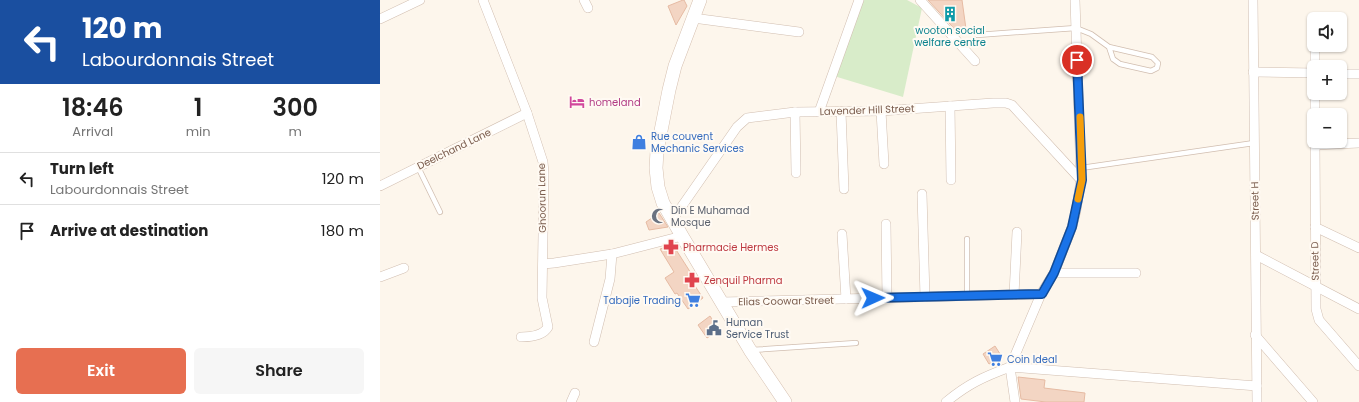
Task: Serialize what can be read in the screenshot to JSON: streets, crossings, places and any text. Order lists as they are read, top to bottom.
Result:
{
  "streets": {
    "street": [
      "Lavender Hill Street",
      "Deelchand Lane",
      "Ghoorun Lane",
      "Street H",
      "Street D",
      "Elias Coowar Street"
    ]
  },
  "crossings": [
    ["Deelchand Lane", "Ghoorun Lane"]
  ],
  "places": {
    "building": ["wooton social welfare centre"],
    "hotel": ["homeland"],
    "shop": ["Rue couvent Mechanic Services"],
    "mosque": ["Din E Muhamad Mosque"],
    "pharmacy": ["Pharmacie Hermes", "Zenquil Pharma"],
    "supermarket": ["Tabajie Trading", "Coin Ideal"],
    "public building": ["Human Service Trust"]
  },
  "page": {
    "turn": ["120 m", "Labourdonnais Street"],
    "map_buttons": ["+", "−"],
    "eta": [
      "18:46",
      "Arrival",
      "1",
      "min",
      "300",
      "m"
    ],
    "list": [
      {
        "name": "Turn left",
        "note": "Labourdonnais Street",
        "value": "120 m"
      },
      {
        "name": "Arrive at destination",
        "value": "180 m"
      }
    ],
    "buttons": ["Exit", "Share"]
  }
}
